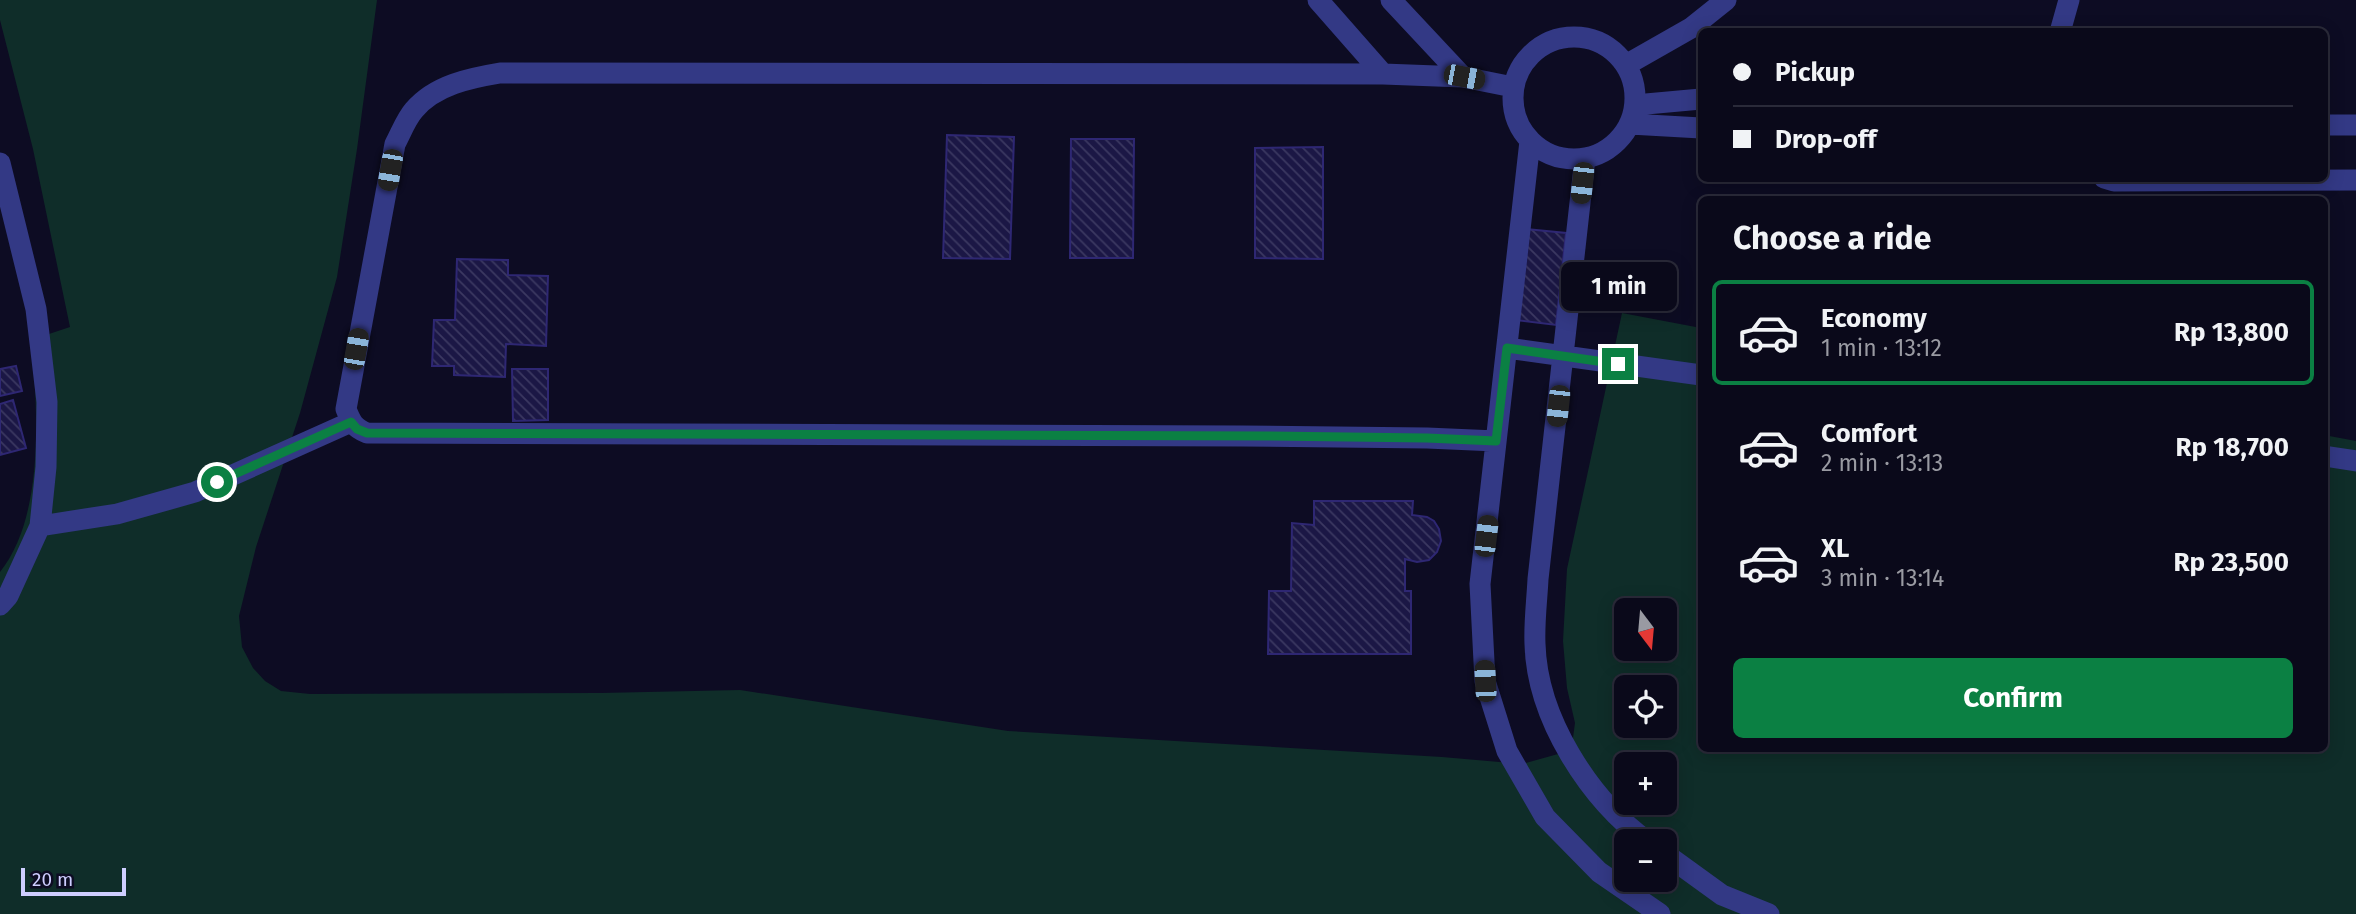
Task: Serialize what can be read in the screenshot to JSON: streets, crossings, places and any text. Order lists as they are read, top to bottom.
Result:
{
  "scale_bar": "20 m",
  "north": "bottom",
  "page": {
    "banner": ["Pickup", "Drop-off"],
    "heading": "Choose a ride",
    "bubble": "1 min",
    "list": [
      {
        "name": "Economy",
        "note": "1 min · 13:12",
        "value": "Rp 13,800"
      },
      {
        "name": "Comfort",
        "note": "2 min · 13:13",
        "value": "Rp 18,700"
      },
      {
        "name": "XL",
        "note": "3 min · 13:14",
        "value": "Rp 23,500"
      }
    ],
    "map_buttons": ["+", "−"],
    "buttons": "Confirm",
    "scale": "20 m"
  }
}
